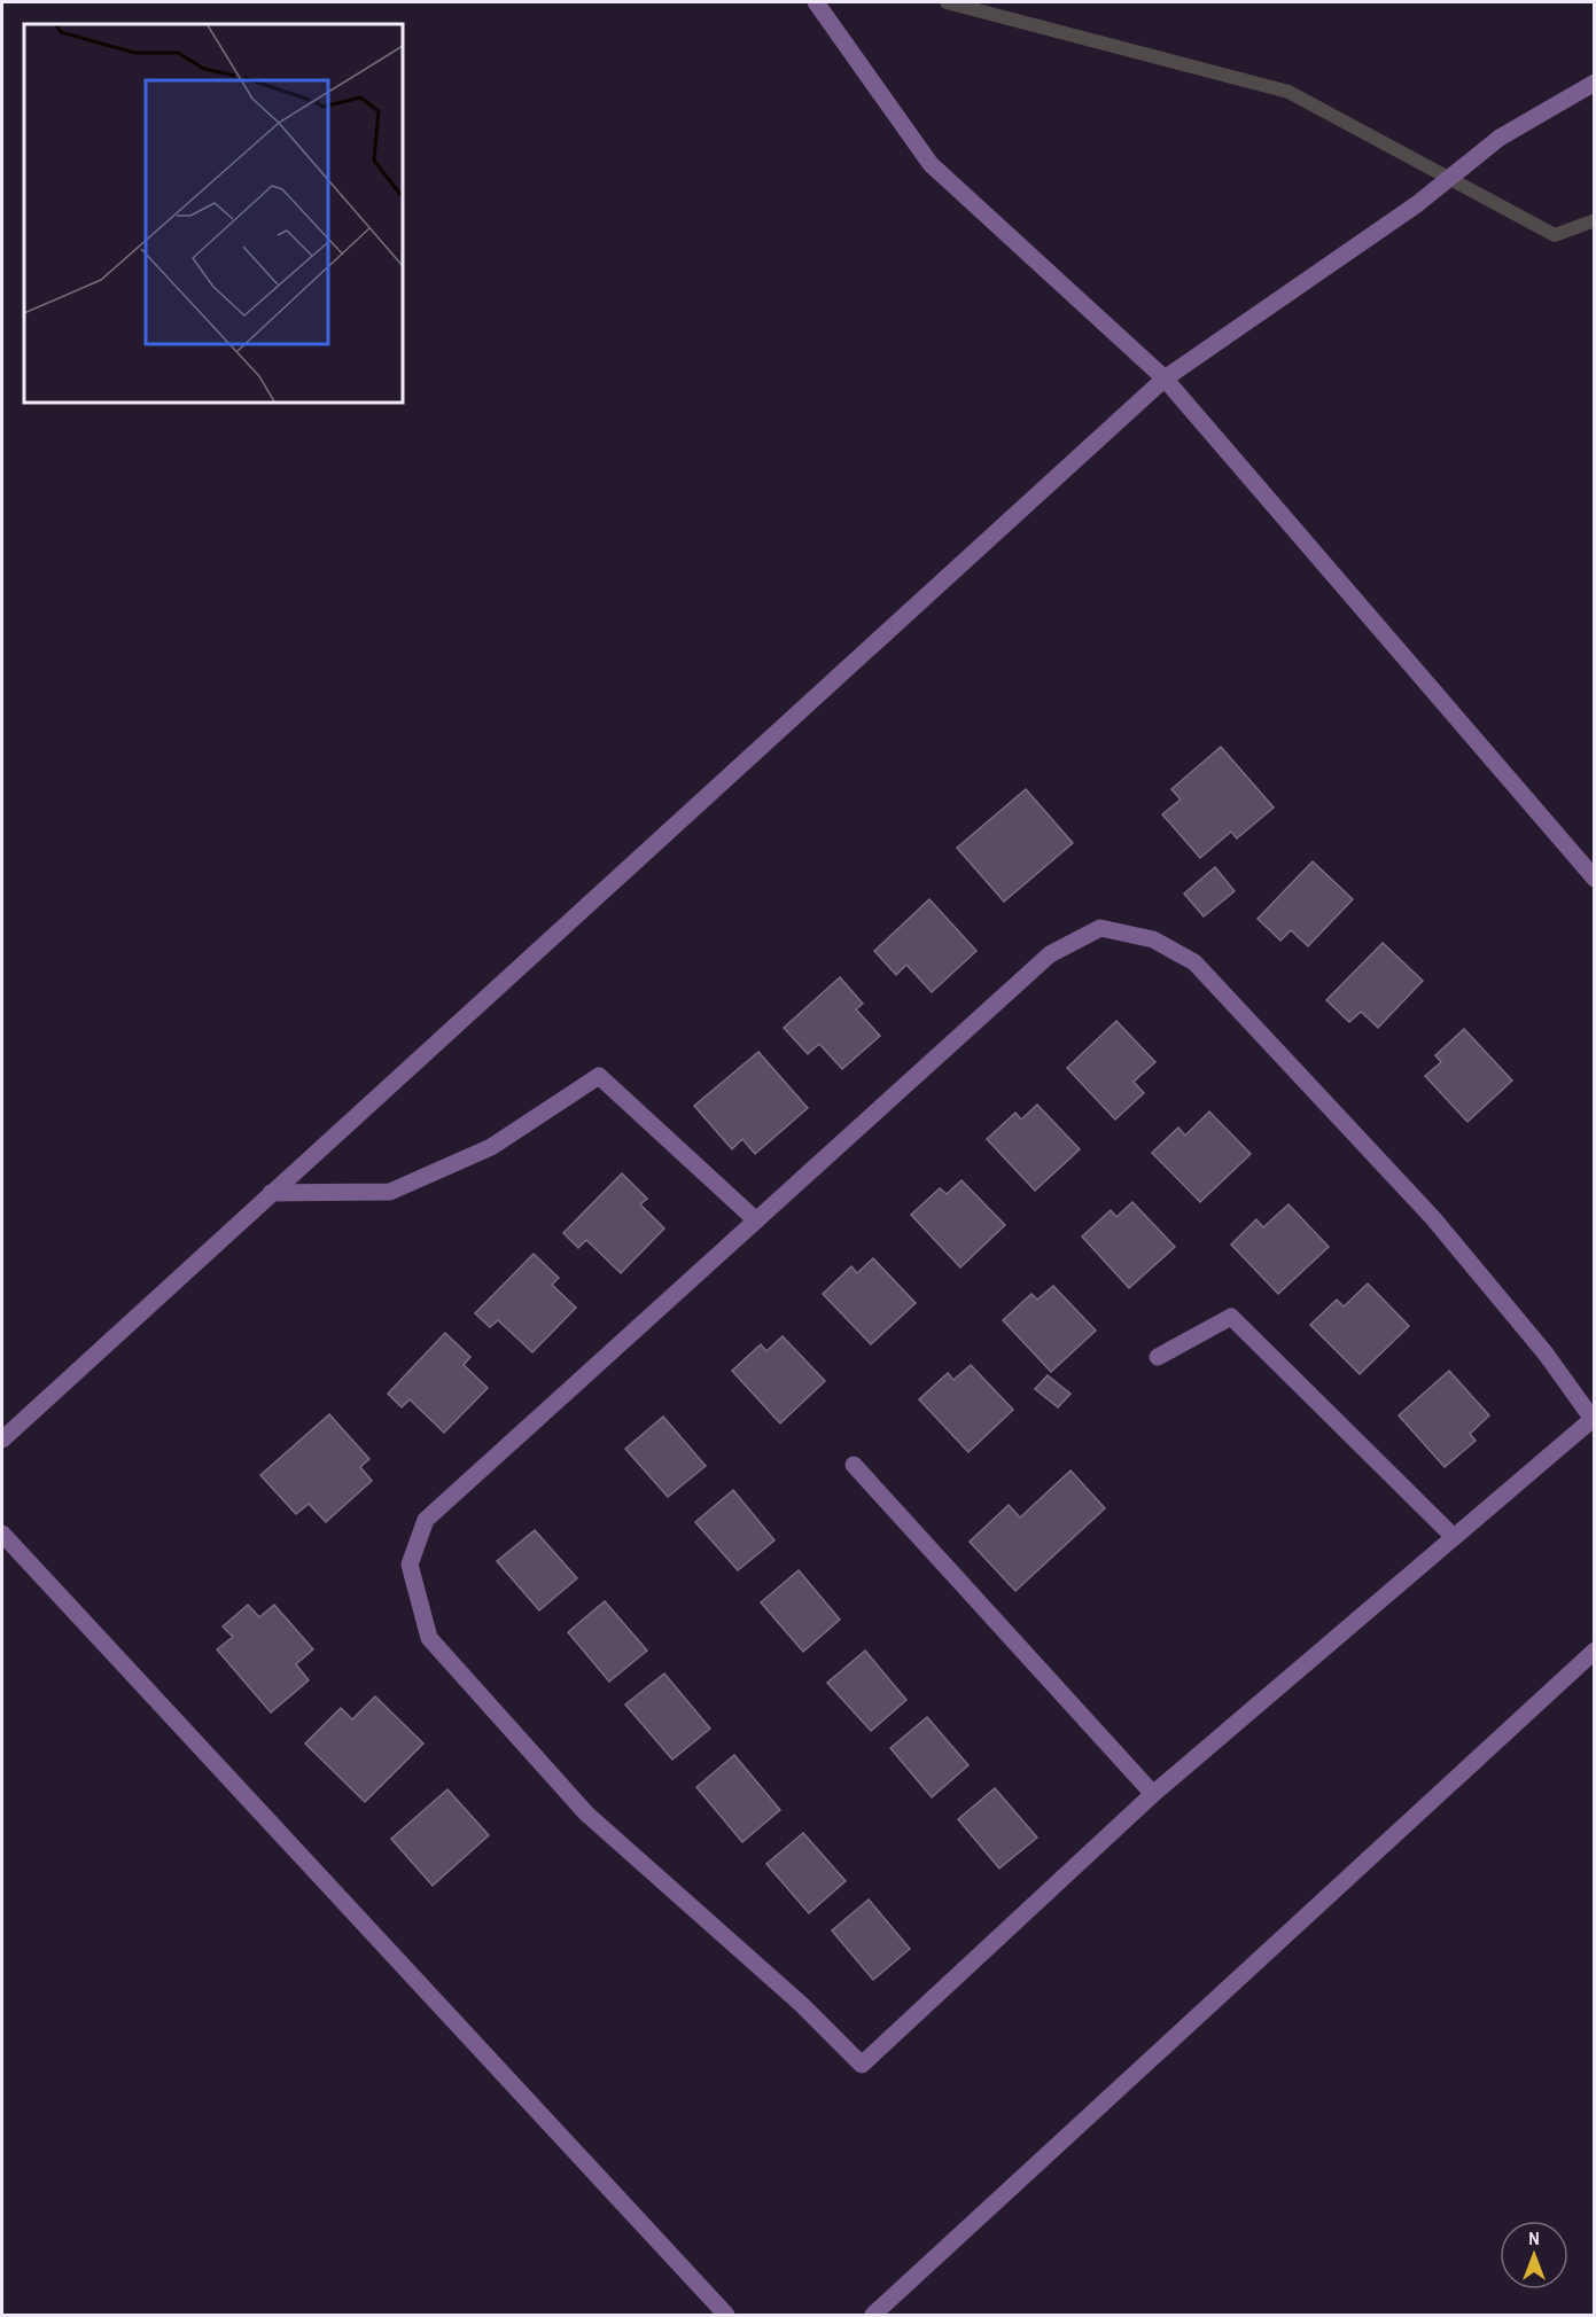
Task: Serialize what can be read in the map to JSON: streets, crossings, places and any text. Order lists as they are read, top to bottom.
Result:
{
  "north": "top"
}
